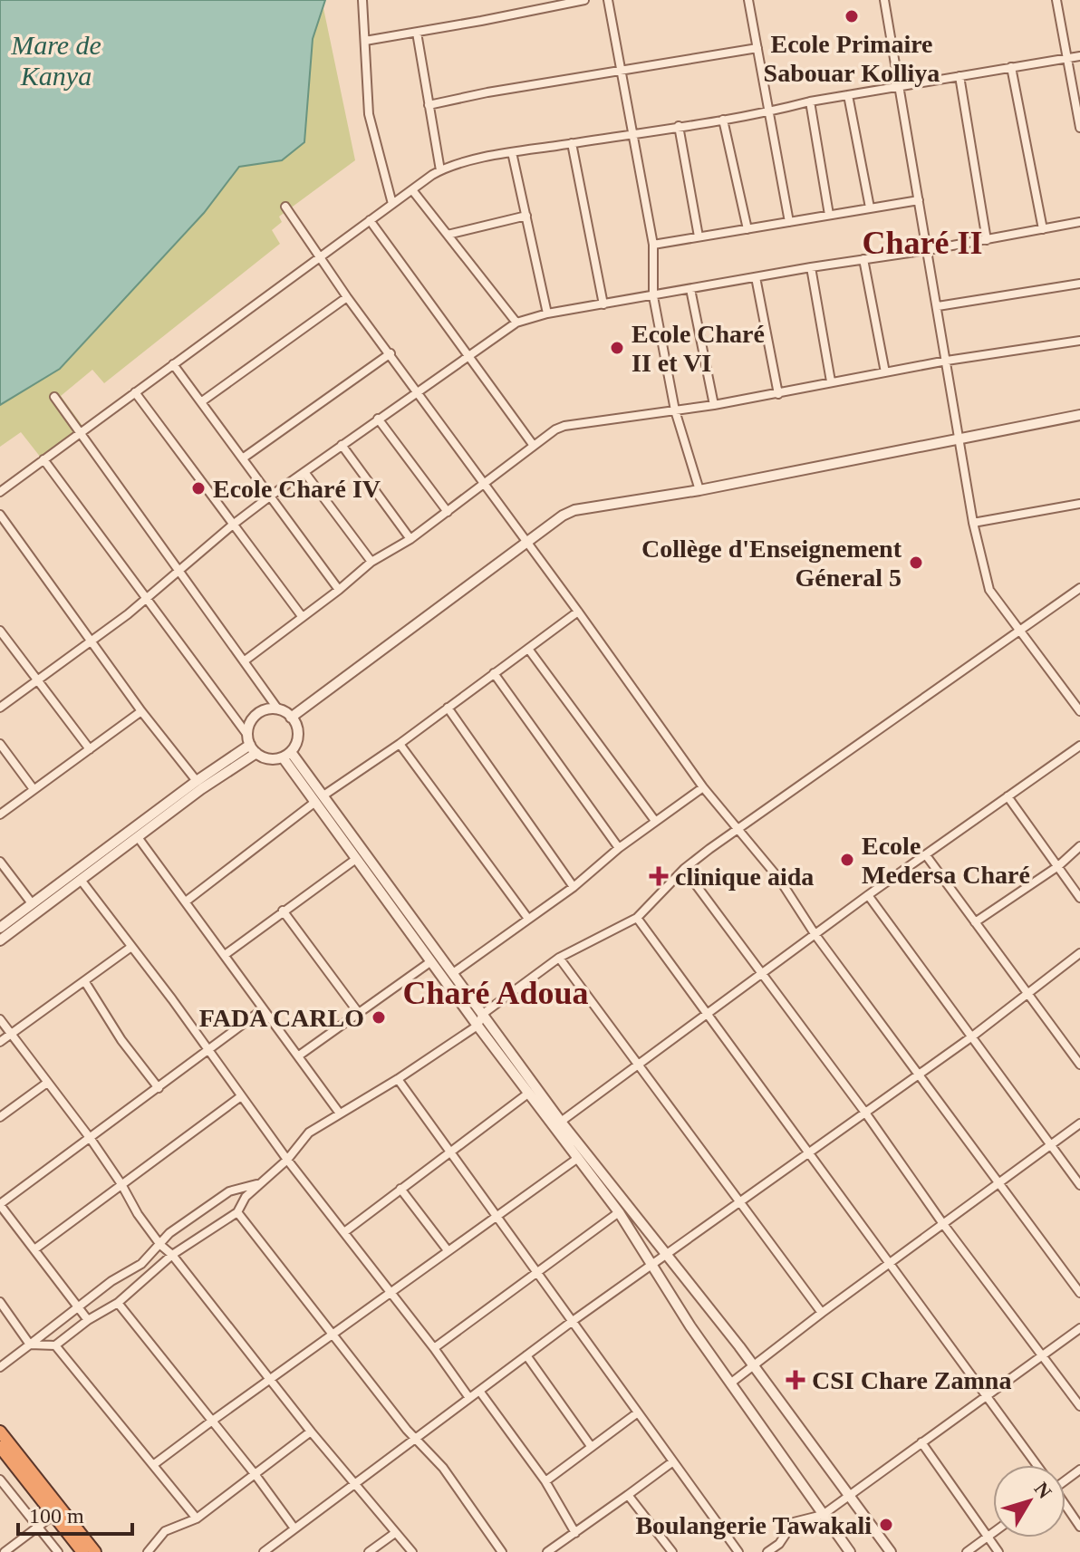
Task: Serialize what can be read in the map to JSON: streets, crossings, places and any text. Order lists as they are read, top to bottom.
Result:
{
  "districts": ["Charé II", "Charé Adoua"],
  "water": ["Mare de Kanya"],
  "places": {
    "other": [
      "Ecole Primaire Sabouar Kolliya",
      "Ecole Charé II et VI",
      "Ecole Charé IV",
      "Collège d'Enseignement Géneral 5",
      "Ecole Medersa Charé",
      "FADA CARLO",
      "Boulangerie Tawakali"
    ],
    "health": ["clinique aida", "CSI Chare Zamna"]
  },
  "scale_bar": "100 m",
  "north": "top right"
}
